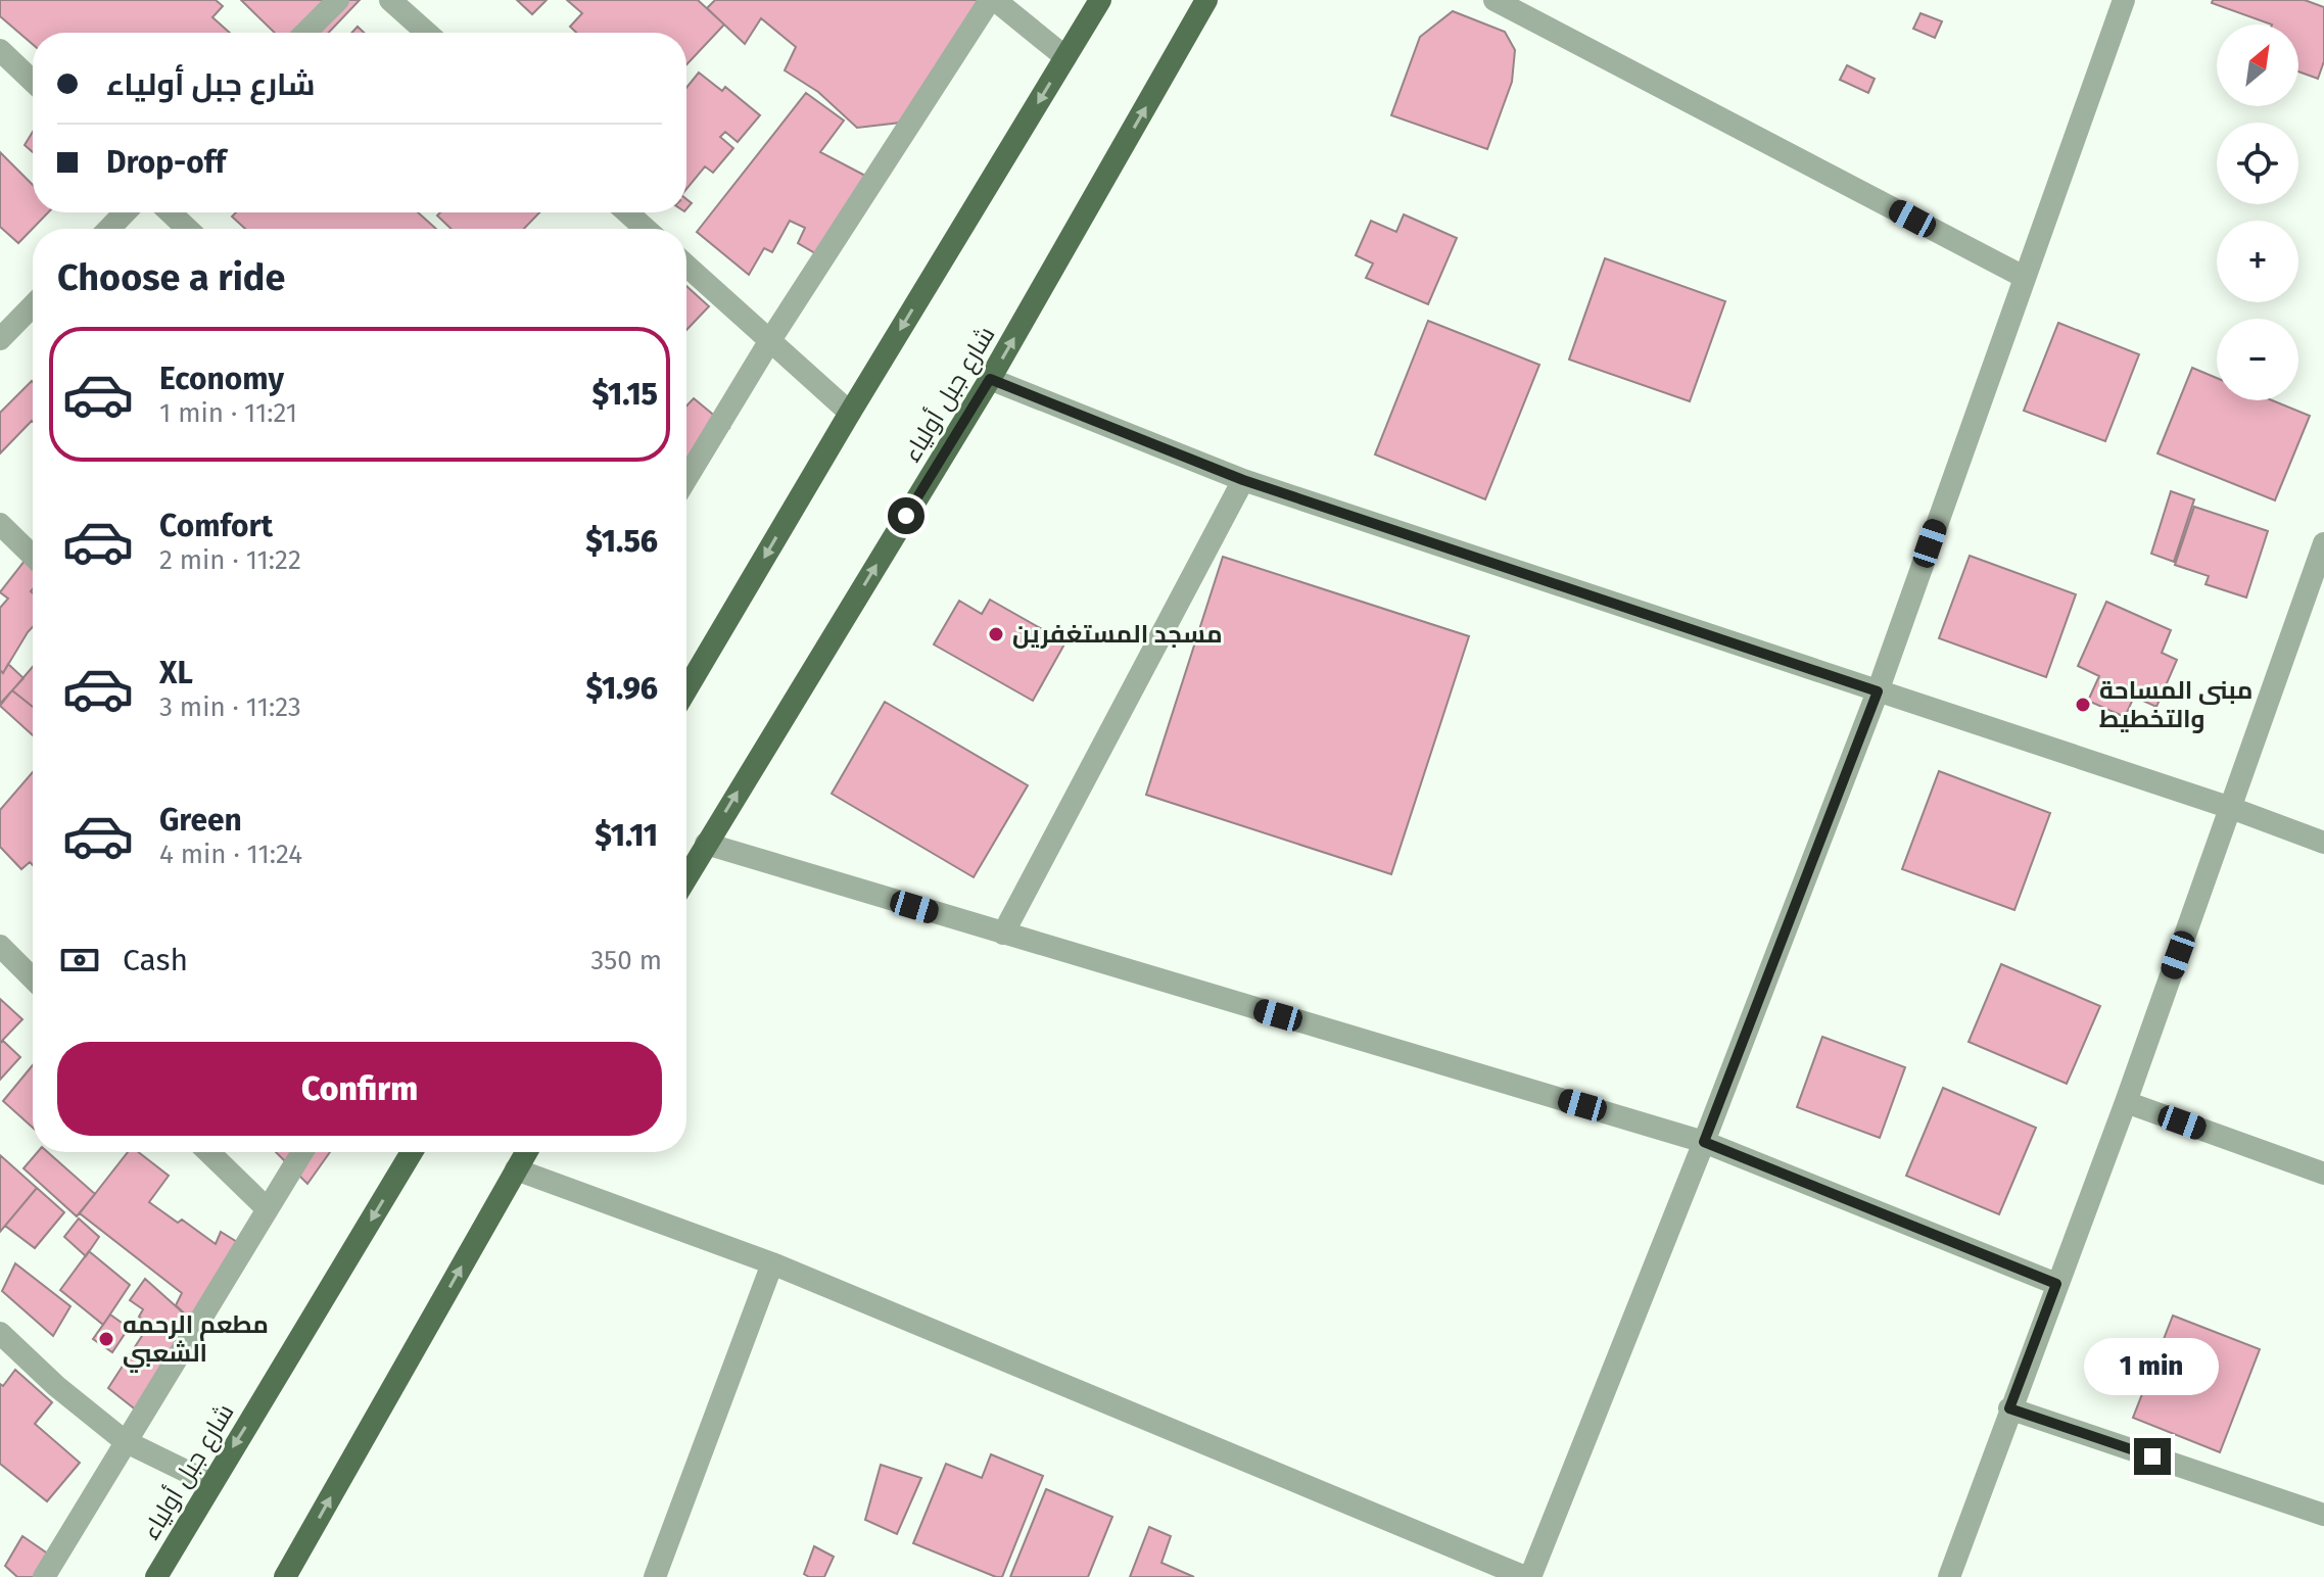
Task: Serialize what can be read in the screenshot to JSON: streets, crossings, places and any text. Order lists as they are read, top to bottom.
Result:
{
  "streets": {
    "main road": ["شارع جبل أولياء"]
  },
  "places": ["مسجد المستغفرين", "مبنى المساحة والتخطيط", "مطعم الرحمه الشعبي"],
  "north": "top right",
  "page": {
    "map_buttons": ["+", "−"],
    "banner": ["شارع جبل أولياء", "Drop-off"],
    "heading": "Choose a ride",
    "list": [
      {
        "name": "Economy",
        "note": "1 min · 11:21",
        "value": "$1.15"
      },
      {
        "name": "Comfort",
        "note": "2 min · 11:22",
        "value": "$1.56"
      },
      {
        "name": "XL",
        "note": "3 min · 11:23",
        "value": "$1.96"
      },
      {
        "name": "Green",
        "note": "4 min · 11:24",
        "value": "$1.11"
      }
    ],
    "pay": ["Cash", "350 m"],
    "buttons": "Confirm",
    "bubble": "1 min"
  }
}
